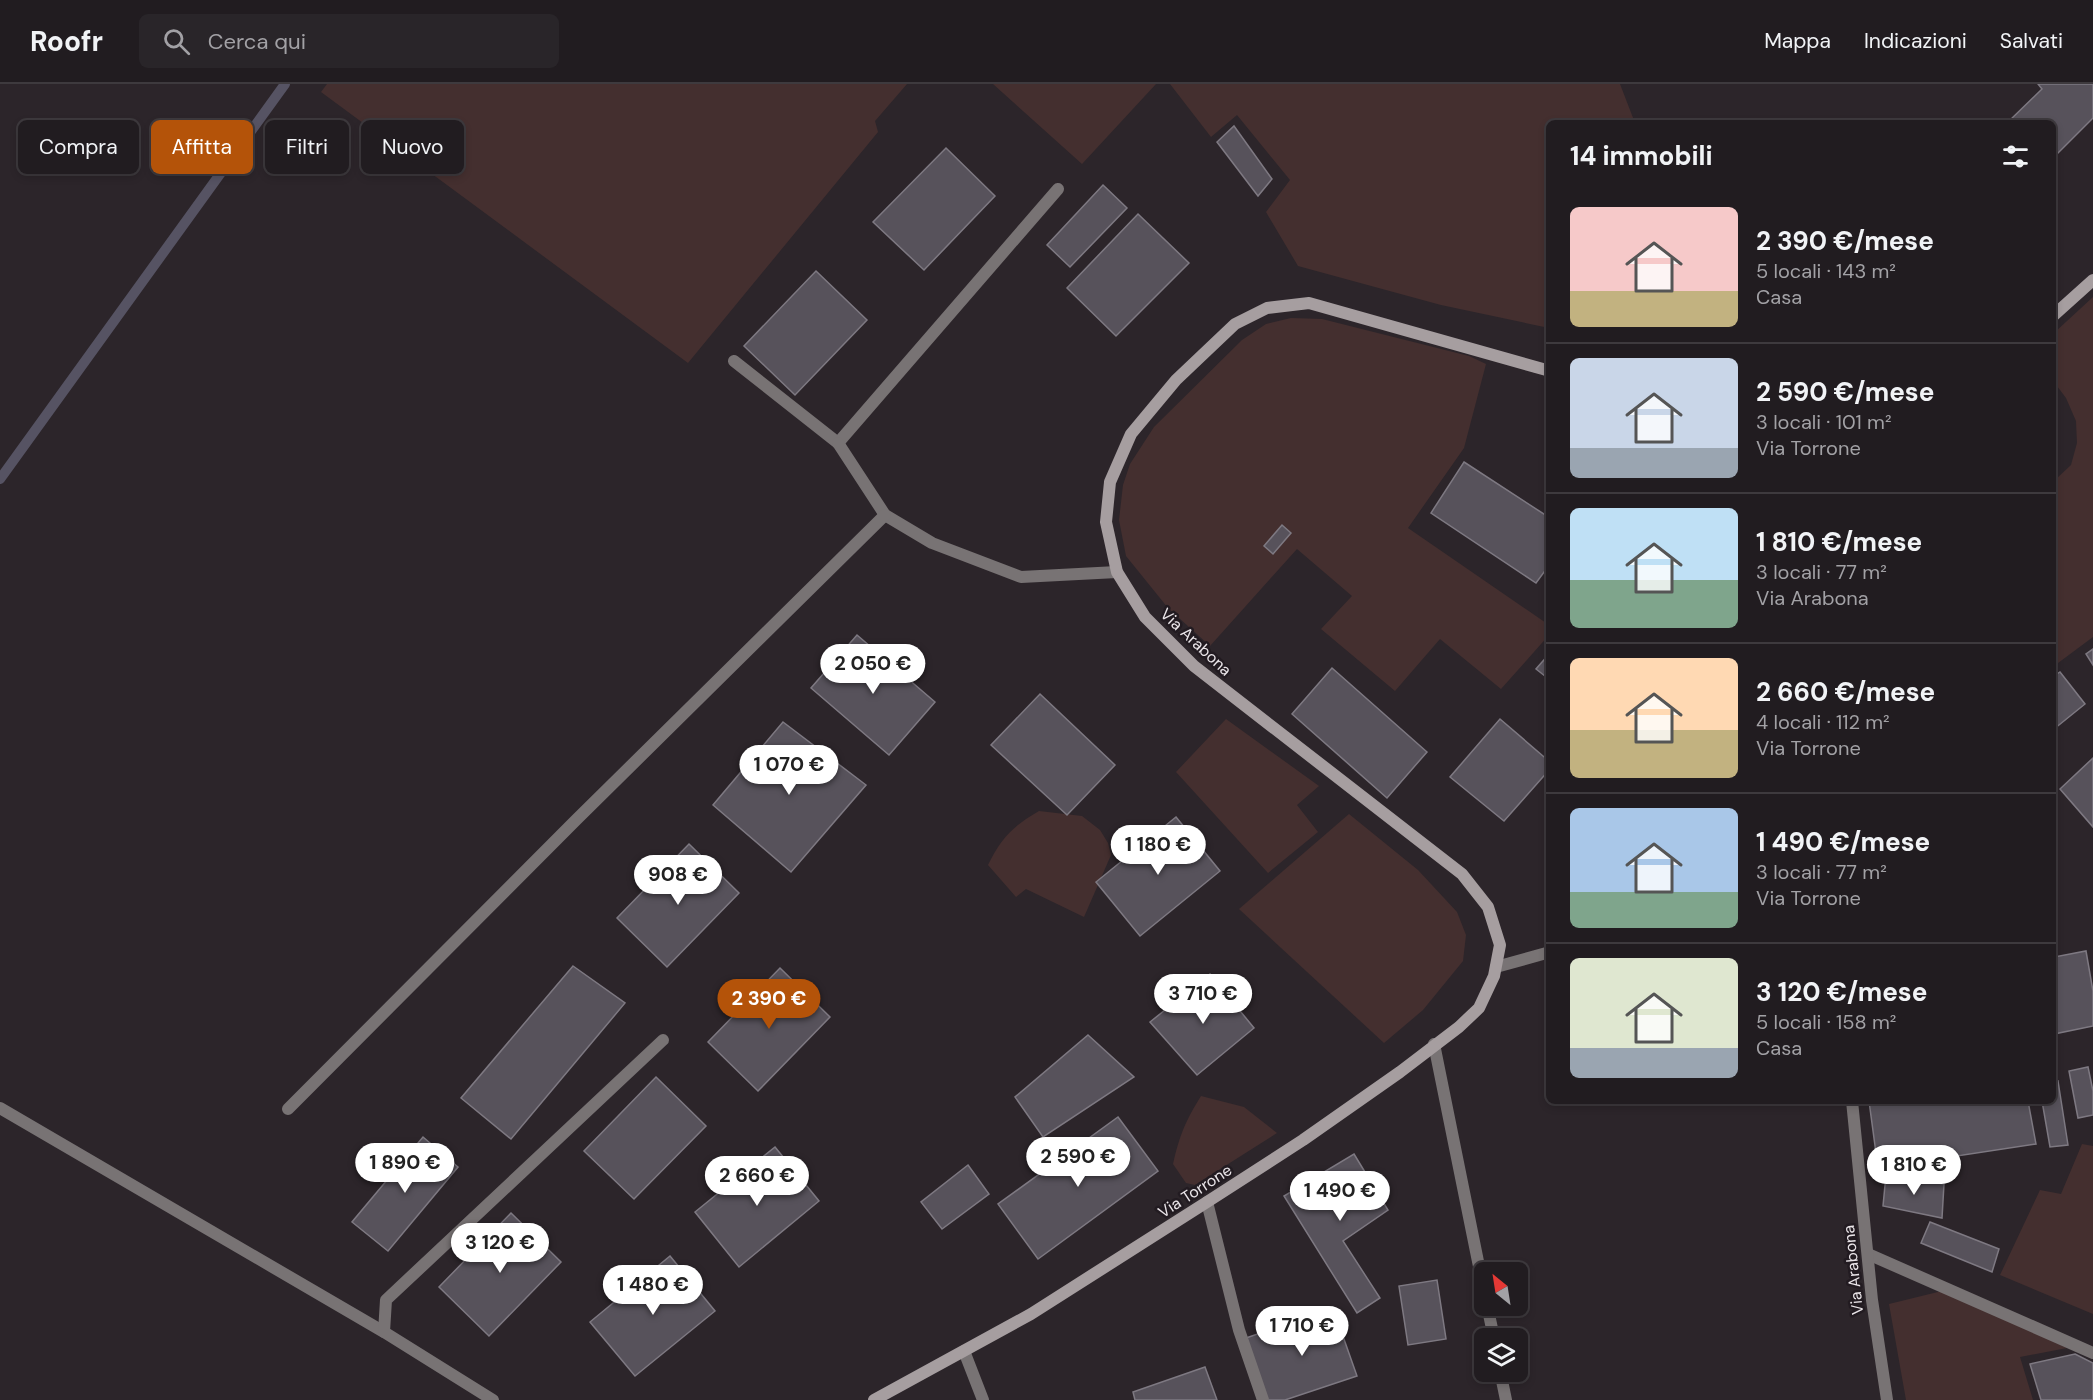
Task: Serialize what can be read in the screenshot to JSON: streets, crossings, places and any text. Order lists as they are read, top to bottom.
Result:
{
  "streets": {
    "main road": ["Via Arabona", "Via Torrone"]
  },
  "crossings": [
    ["Via Arabona", "Via Torrone"]
  ],
  "north": "top left",
  "page": {
    "header": "Roofr",
    "search": "Cerca qui",
    "nav": ["Mappa", "Indicazioni", "Salvati"],
    "chip": [
      "Compra",
      "Affitta",
      "Filtri",
      "Nuovo"
    ],
    "heading": "14 immobili",
    "list": [
      {
        "name": "2 390 €/mese",
        "note": "5 locali · 143 m² · Casa"
      },
      {
        "name": "2 590 €/mese",
        "note": "3 locali · 101 m² · Via Torrone"
      },
      {
        "name": "1 810 €/mese",
        "note": "3 locali · 77 m² · Via Arabona"
      },
      {
        "name": "2 660 €/mese",
        "note": "4 locali · 112 m² · Via Torrone"
      },
      {
        "name": "1 490 €/mese",
        "note": "3 locali · 77 m² · Via Torrone"
      },
      {
        "name": "3 120 €/mese",
        "note": "5 locali · 158 m² · Casa"
      }
    ],
    "price": [
      "2 050 €",
      "1 070 €",
      "1 180 €",
      "908 €",
      "3 710 €",
      "2 390 €",
      "2 590 €",
      "1 890 €",
      "1 810 €",
      "2 660 €",
      "1 490 €",
      "3 120 €",
      "1 480 €",
      "1 710 €"
    ]
  }
}
